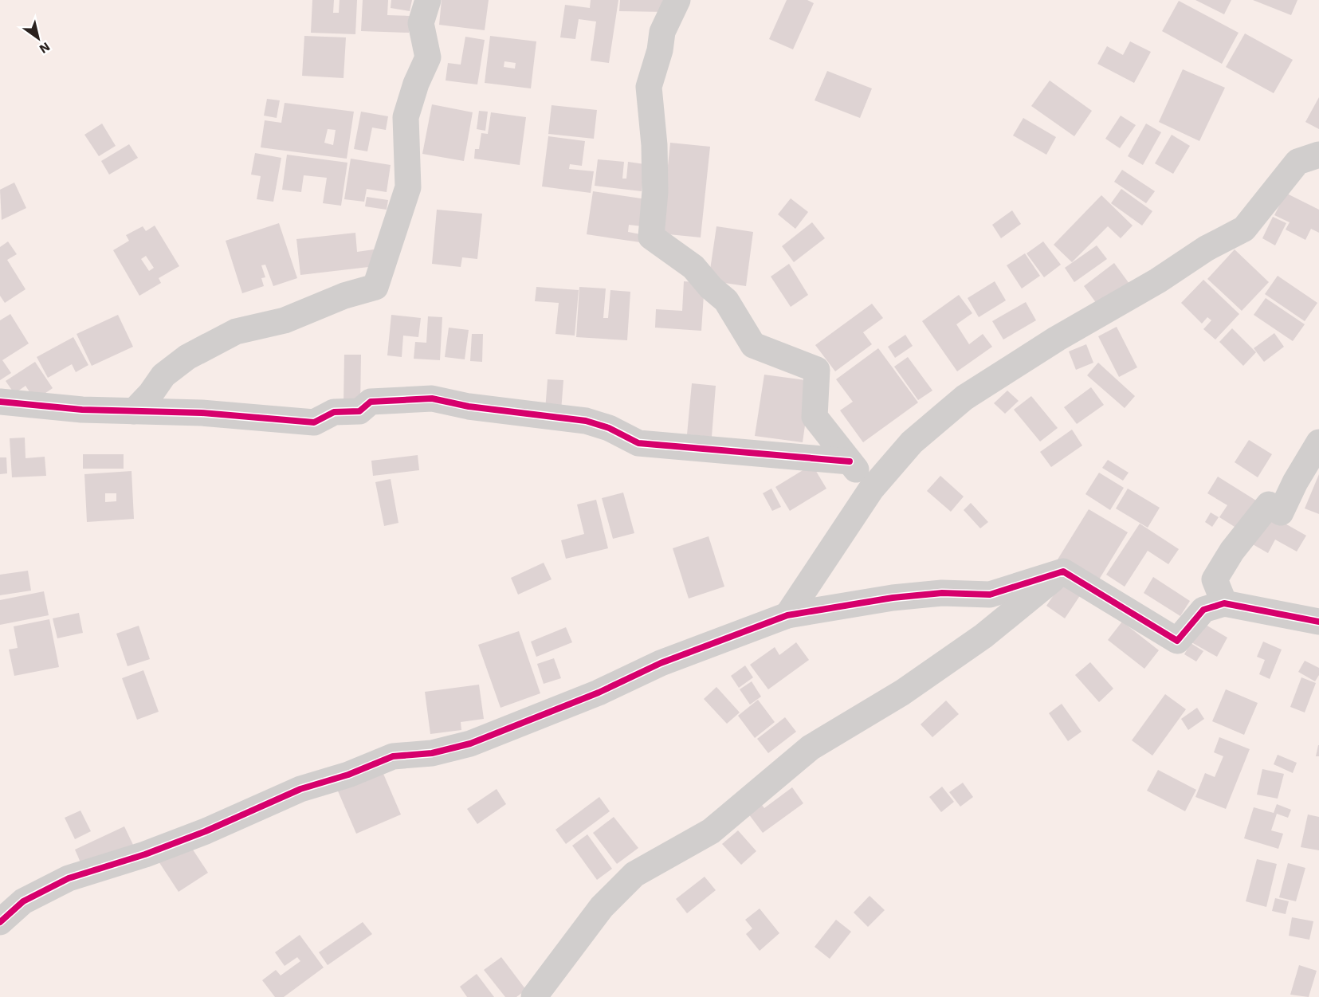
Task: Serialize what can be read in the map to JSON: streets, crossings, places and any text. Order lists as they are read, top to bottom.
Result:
{
  "north": "bottom right"
}
